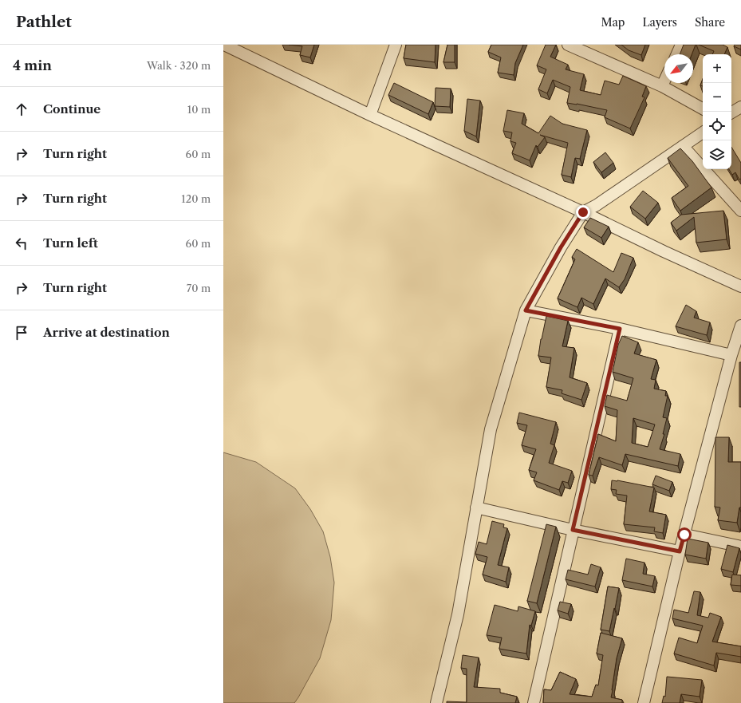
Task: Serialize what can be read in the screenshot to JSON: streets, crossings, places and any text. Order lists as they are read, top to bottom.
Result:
{
  "north": "bottom left",
  "page": {
    "header": "Pathlet",
    "nav": ["Map", "Layers", "Share"],
    "heading": ["4 min", "Walk · 320 m"],
    "map_buttons": ["+", "−"],
    "list": [
      ["Continue", "10 m"],
      ["Turn right", "60 m"],
      ["Turn right", "120 m"],
      ["Turn left", "60 m"],
      ["Turn right", "70 m"],
      "Arrive at destination"
    ]
  }
}
